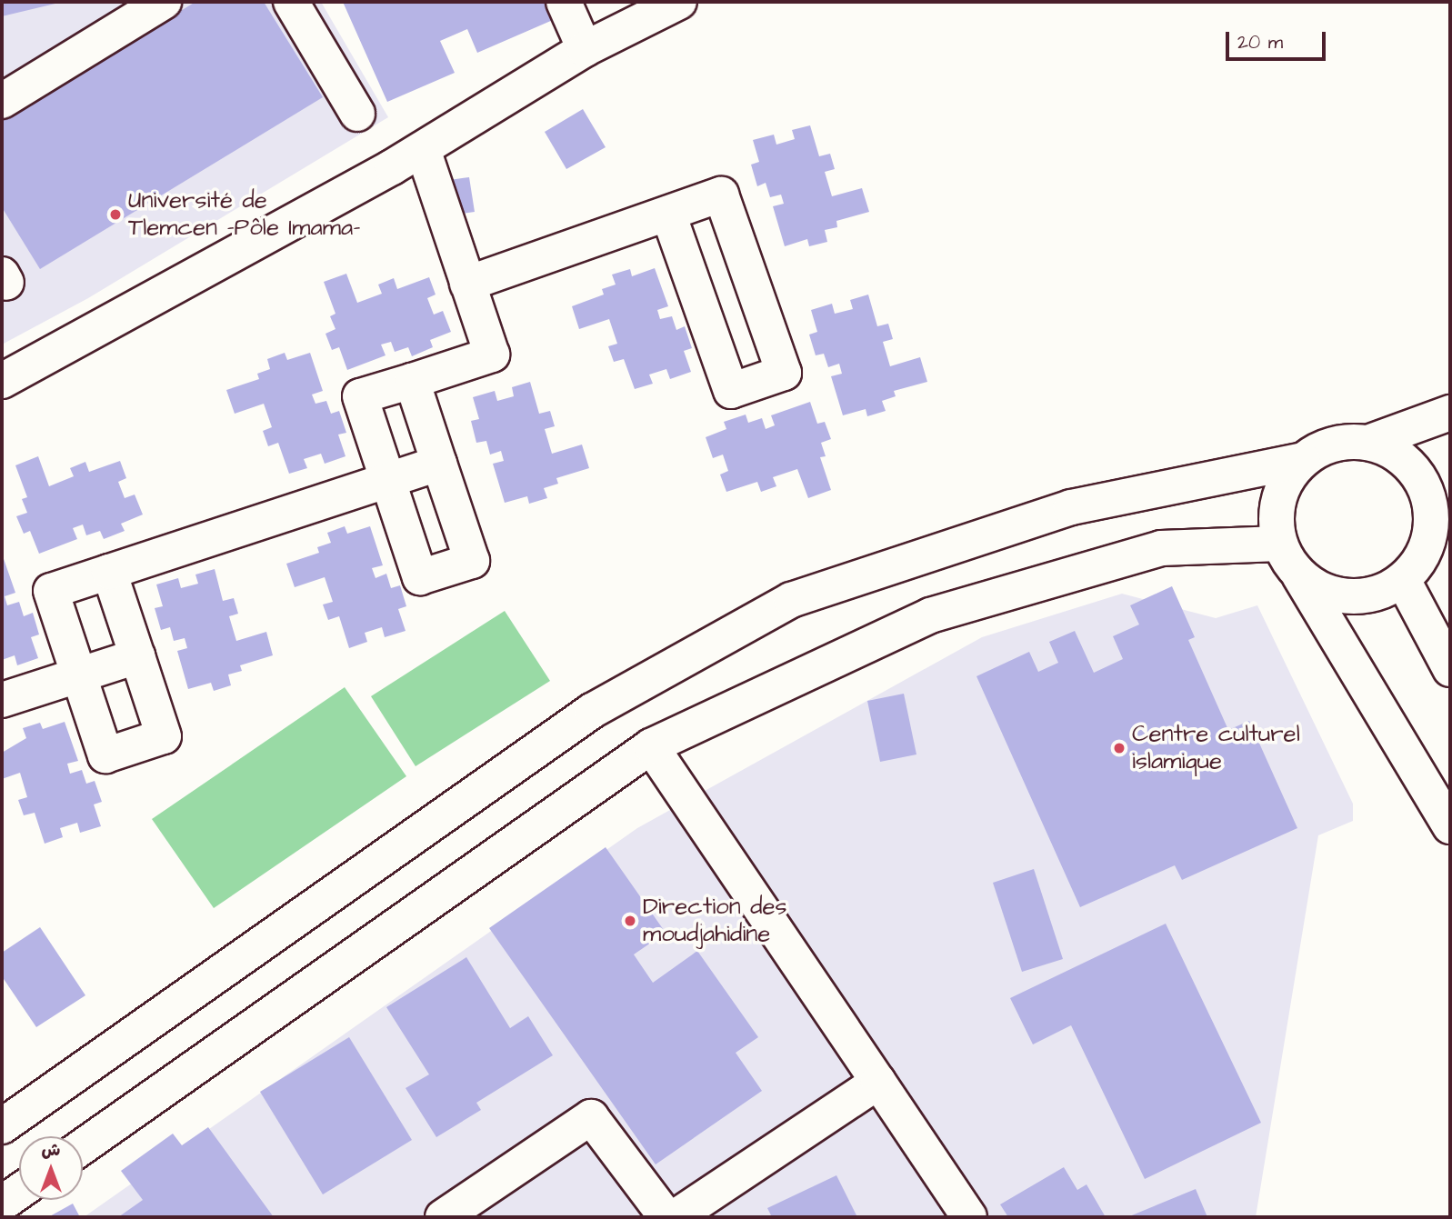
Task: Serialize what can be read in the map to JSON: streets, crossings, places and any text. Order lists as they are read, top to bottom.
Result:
{
  "places": ["Université de Tlemcen -Pôle Imama-", "Centre culturel islamique", "Direction des moudjahidine"],
  "scale_bar": "20 m",
  "north": "top"
}
